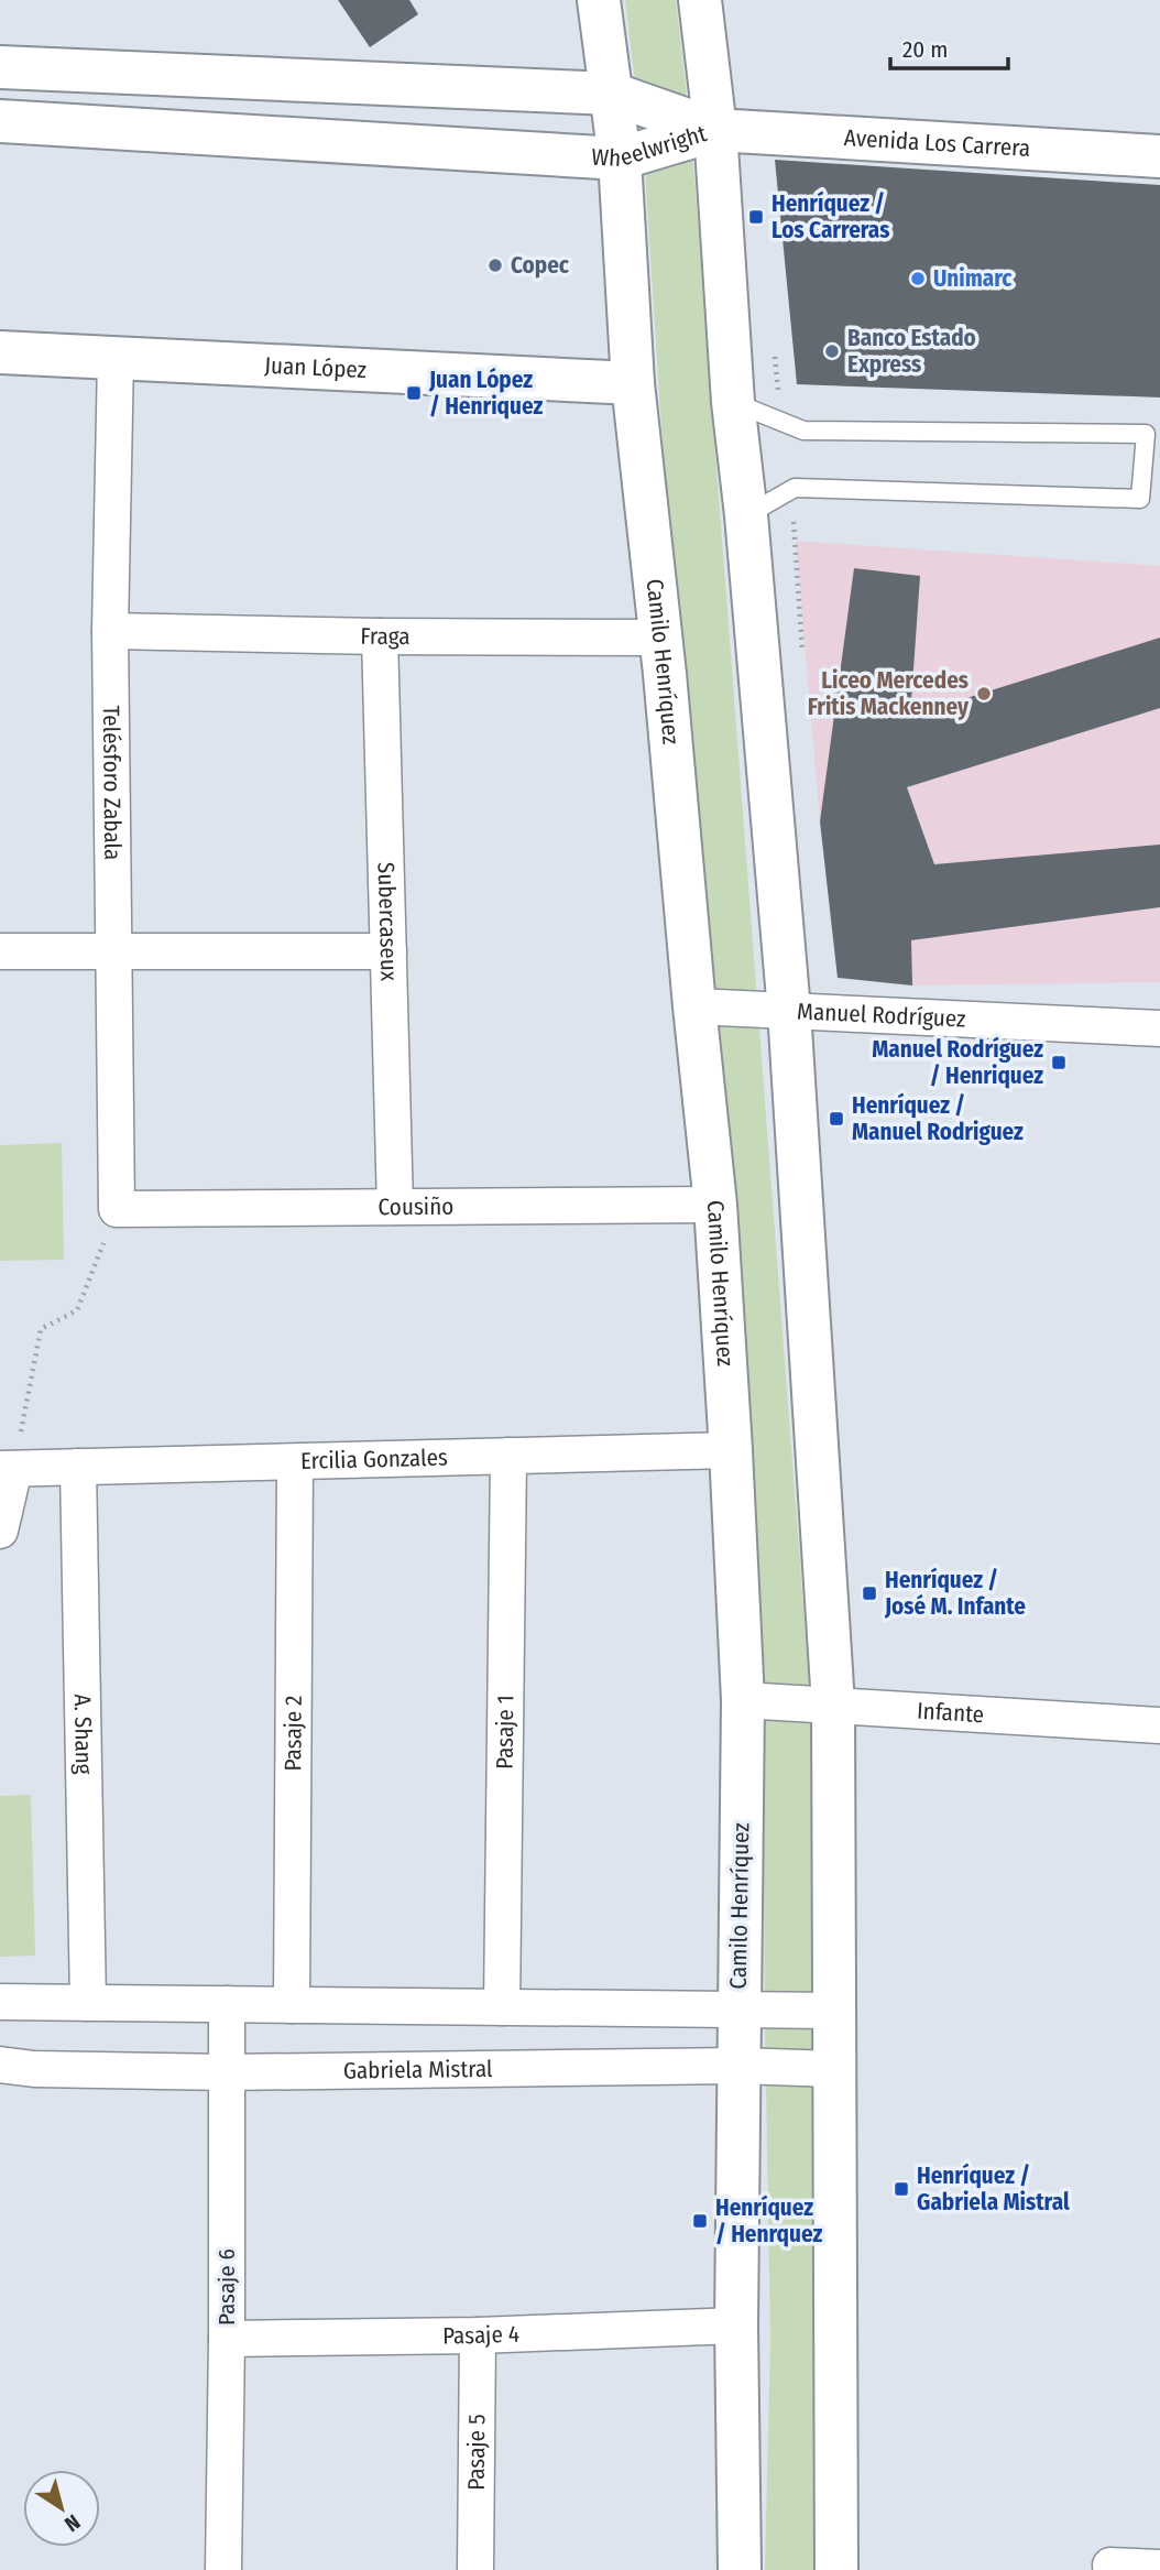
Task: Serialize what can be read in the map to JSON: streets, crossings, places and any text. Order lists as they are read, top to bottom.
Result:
{
  "streets": {
    "main road": [
      "Wheelwright",
      "Avenida Los Carrera",
      "Juan López",
      "Camilo Henríquez"
    ],
    "street": [
      "Fraga",
      "Telésforo Zabala",
      "Subercaseux",
      "Manuel Rodríguez",
      "Cousiño",
      "Ercilia Gonzales",
      "Infante",
      "Pasaje 1",
      "Pasaje 2",
      "A. Shang",
      "Gabriela Mistral",
      "Pasaje 6",
      "Pasaje 4",
      "Pasaje 5"
    ]
  },
  "crossings": [
    ["Wheelwright", "Avenida Los Carrera"],
    ["Wheelwright", "Camilo Henríquez"],
    ["Juan López", "Camilo Henríquez"],
    ["Juan López", "Telésforo Zabala"],
    ["Fraga", "Camilo Henríquez"],
    ["Fraga", "Telésforo Zabala"],
    ["Fraga", "Subercaseux"],
    ["Camilo Henríquez", "Manuel Rodríguez"],
    ["Camilo Henríquez", "Cousiño"],
    ["Camilo Henríquez", "Ercilia Gonzales"],
    ["Camilo Henríquez", "Infante"],
    ["Camilo Henríquez", "Gabriela Mistral"],
    ["Camilo Henríquez", "Pasaje 4"],
    ["Telésforo Zabala", "Cousiño"],
    ["Subercaseux", "Cousiño"],
    ["Ercilia Gonzales", "Pasaje 1"],
    ["Ercilia Gonzales", "Pasaje 2"],
    ["Ercilia Gonzales", "A. Shang"],
    ["Gabriela Mistral", "Pasaje 6"],
    ["Pasaje 6", "Pasaje 4"],
    ["Pasaje 4", "Pasaje 5"]
  ],
  "places": {
    "transit": [
      "Henríquez / Los Carreras",
      "Juan López / Henriquez",
      "Manuel Rodríguez / Henriquez",
      "Henríquez / Manuel Rodriguez",
      "Henríquez / José M. Infante",
      "Henríquez / Gabriela Mistral",
      "Henríquez / Henrquez"
    ],
    "other": [
      "Copec",
      "Unimarc",
      "Banco Estado Express",
      "Liceo Mercedes Fritis Mackenney"
    ]
  },
  "scale_bar": "20 m",
  "north": "bottom right"
}
